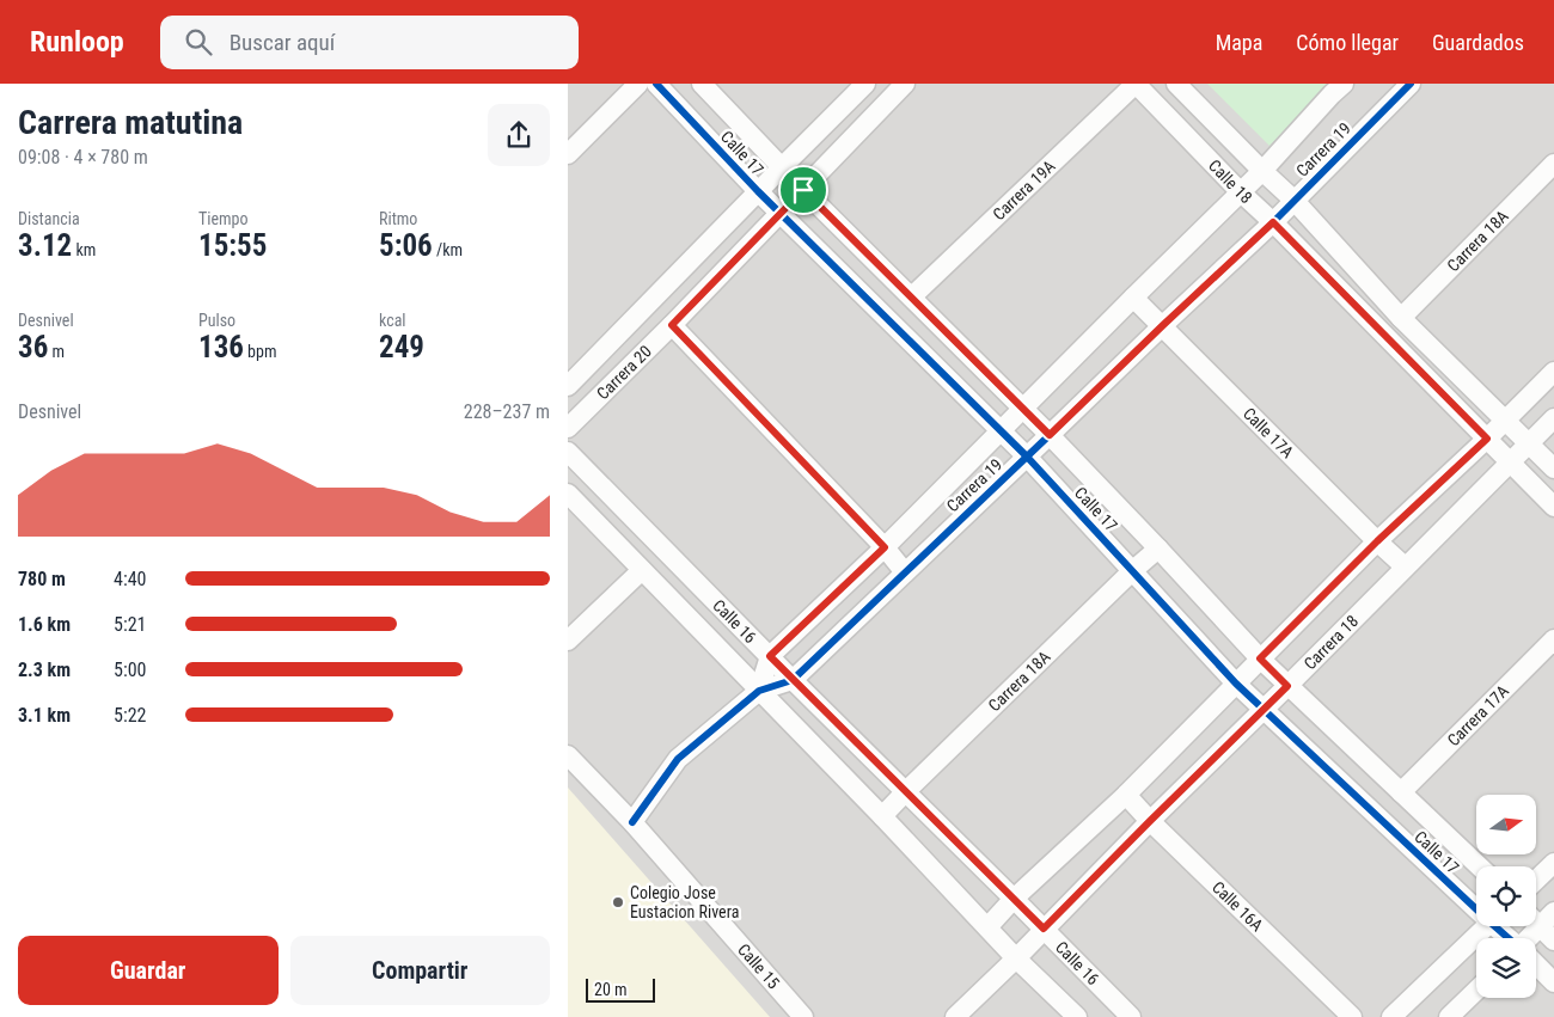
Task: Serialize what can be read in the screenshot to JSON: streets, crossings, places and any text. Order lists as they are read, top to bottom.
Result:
{
  "streets": {
    "street": [
      "Carrera 19",
      "Calle 17",
      "Calle 18",
      "Carrera 19A",
      "Carrera 18A",
      "Carrera 20",
      "Calle 17A",
      "Calle 16",
      "Carrera 18",
      "Carrera 17A",
      "Calle 16A",
      "Calle 15"
    ]
  },
  "crossings": [
    ["Carrera 19", "Calle 17"],
    ["Carrera 19", "Calle 18"],
    ["Carrera 19", "Calle 17A"],
    ["Carrera 19", "Calle 16"],
    ["Carrera 19", "Calle 15"],
    ["Calle 17", "Carrera 19A"],
    ["Calle 17", "Carrera 18A"],
    ["Calle 17", "Carrera 20"],
    ["Calle 17", "Carrera 18"],
    ["Calle 17", "Carrera 17A"],
    ["Calle 18", "Carrera 19A"],
    ["Calle 18", "Carrera 18A"],
    ["Calle 18", "Carrera 18"],
    ["Carrera 18A", "Calle 16"],
    ["Calle 17A", "Carrera 18"],
    ["Calle 16", "Carrera 18"],
    ["Carrera 18", "Calle 16A"]
  ],
  "places": ["Colegio Jose Eustacion Rivera"],
  "scale_bar": "20 m",
  "north": "right",
  "page": {
    "header": "Runloop",
    "search": "Buscar aquí",
    "nav": ["Mapa", "Cómo llegar", "Guardados"],
    "heading": ["Carrera matutina", "09:08 · 4 × 780 m"],
    "stats": [
      ["Distancia", "3.12 km"],
      ["Tiempo", "15:55"],
      ["Ritmo", "5:06 /km"],
      ["Desnivel", "36 m"],
      ["Pulso", "136 bpm"],
      ["kcal", "249"]
    ],
    "chart": ["Desnivel", "228–237 m"],
    "list": [
      {
        "name": "780 m",
        "note": "4:40"
      },
      {
        "name": "1.6 km",
        "note": "5:21"
      },
      {
        "name": "2.3 km",
        "note": "5:00"
      },
      {
        "name": "3.1 km",
        "note": "5:22"
      }
    ],
    "buttons": ["Guardar", "Compartir"],
    "scale": "20 m"
  }
}
